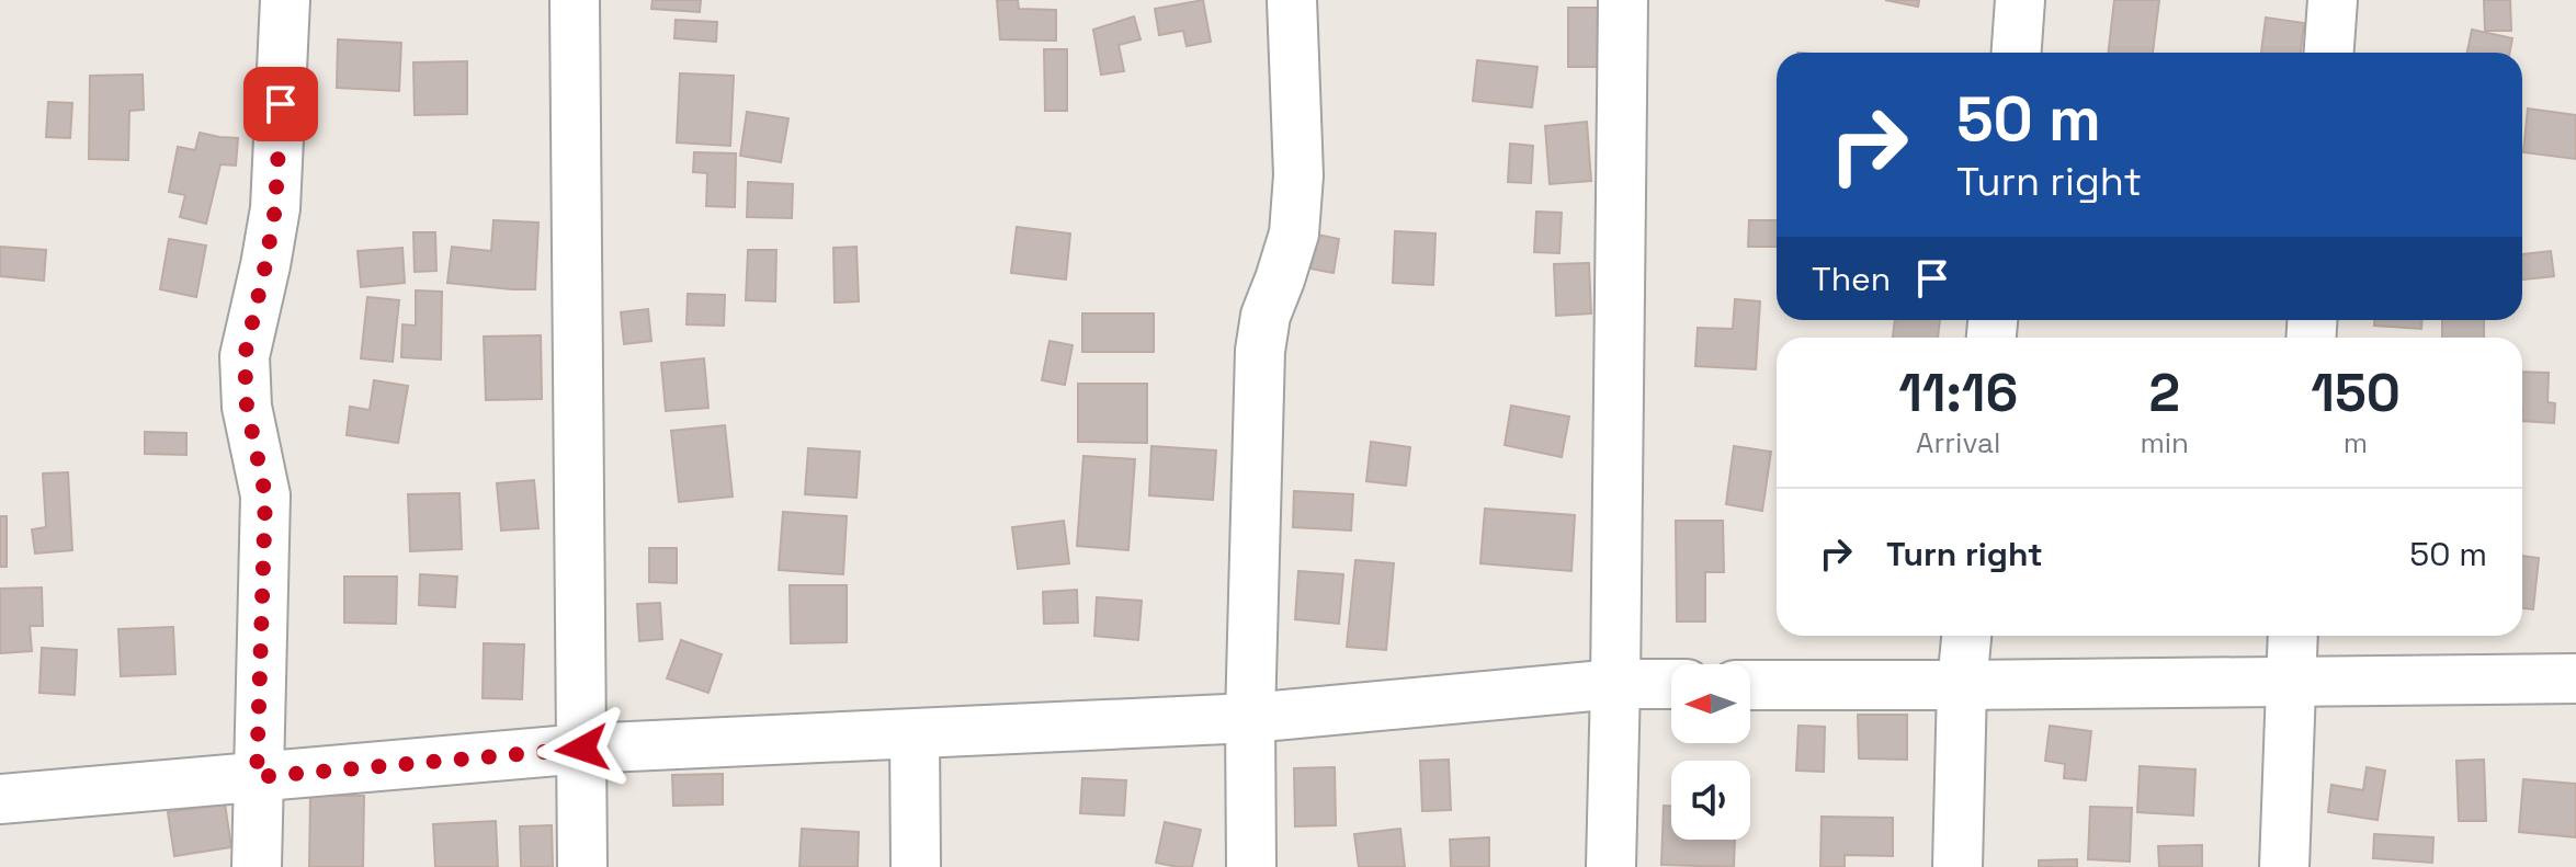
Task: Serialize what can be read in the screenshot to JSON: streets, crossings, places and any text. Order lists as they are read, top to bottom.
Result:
{
  "north": "left",
  "page": {
    "turn": ["50 m", "Turn right"],
    "then": "Then",
    "eta": [
      "11:16",
      "Arrival",
      "2",
      "min",
      "150",
      "m"
    ],
    "list": [
      {
        "name": "Turn right",
        "value": "50 m"
      }
    ]
  }
}
